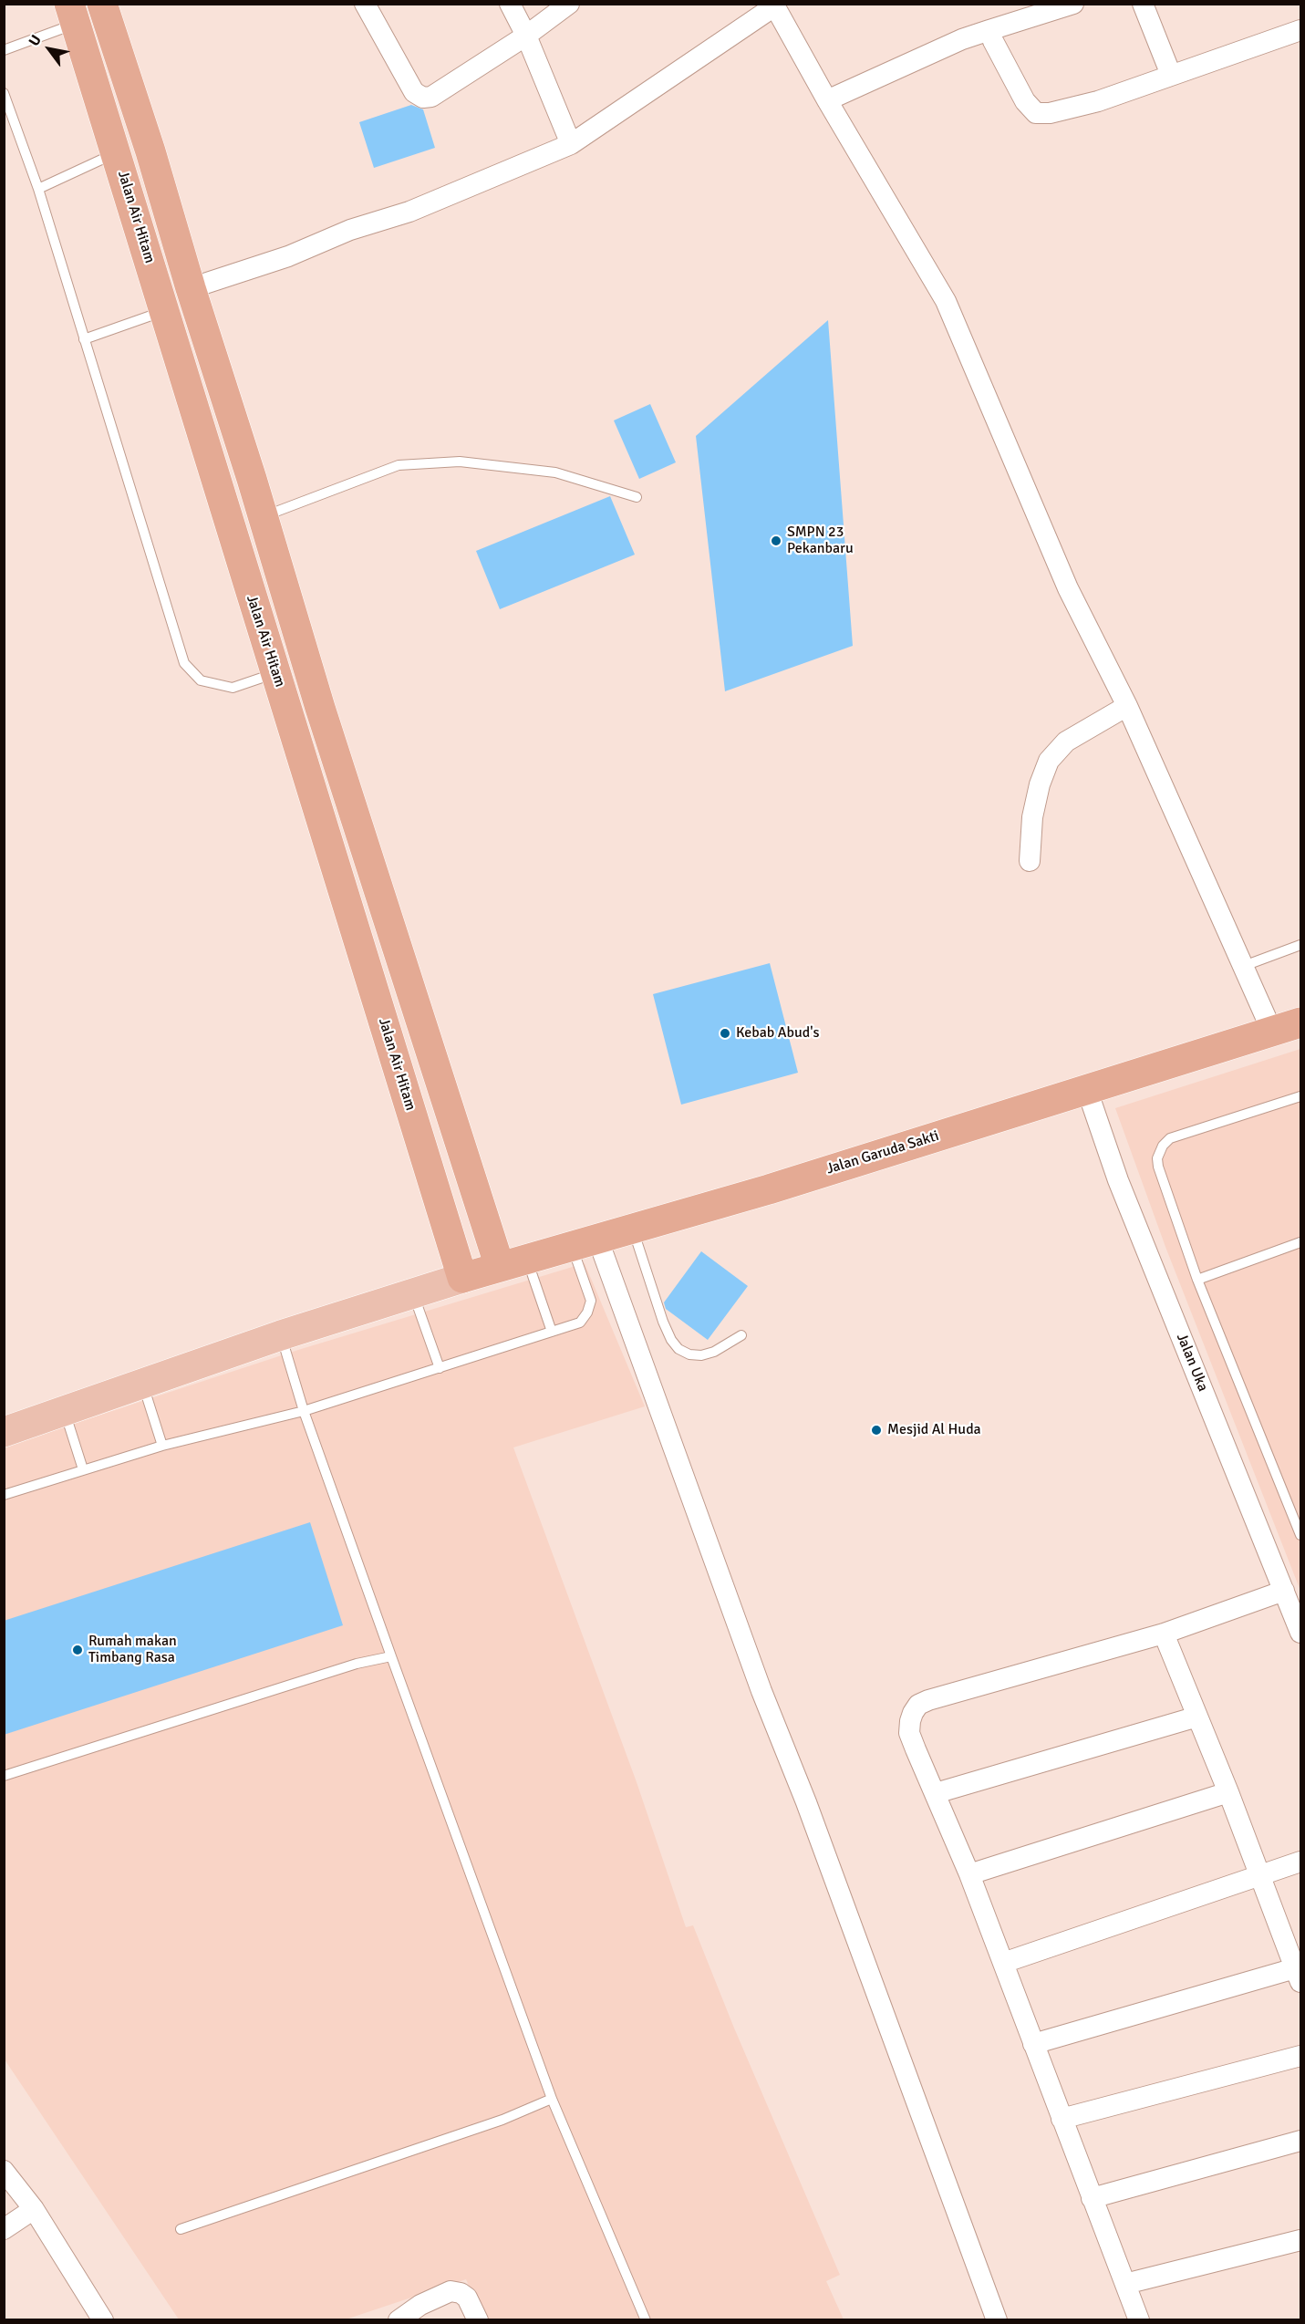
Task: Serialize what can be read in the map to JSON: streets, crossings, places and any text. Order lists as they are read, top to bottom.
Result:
{
  "streets": {
    "highway": ["Jalan Air Hitam", "Jalan Garuda Sakti"],
    "street": ["Jalan Uka"]
  },
  "crossings": [
    ["Jalan Air Hitam", "Jalan Garuda Sakti"],
    ["Jalan Garuda Sakti", "Jalan Uka"]
  ],
  "places": [
    "SMPN 23 Pekanbaru",
    "Kebab Abud's",
    "Mesjid Al Huda",
    "Rumah makan Timbang Rasa"
  ],
  "north": "top left"
}
